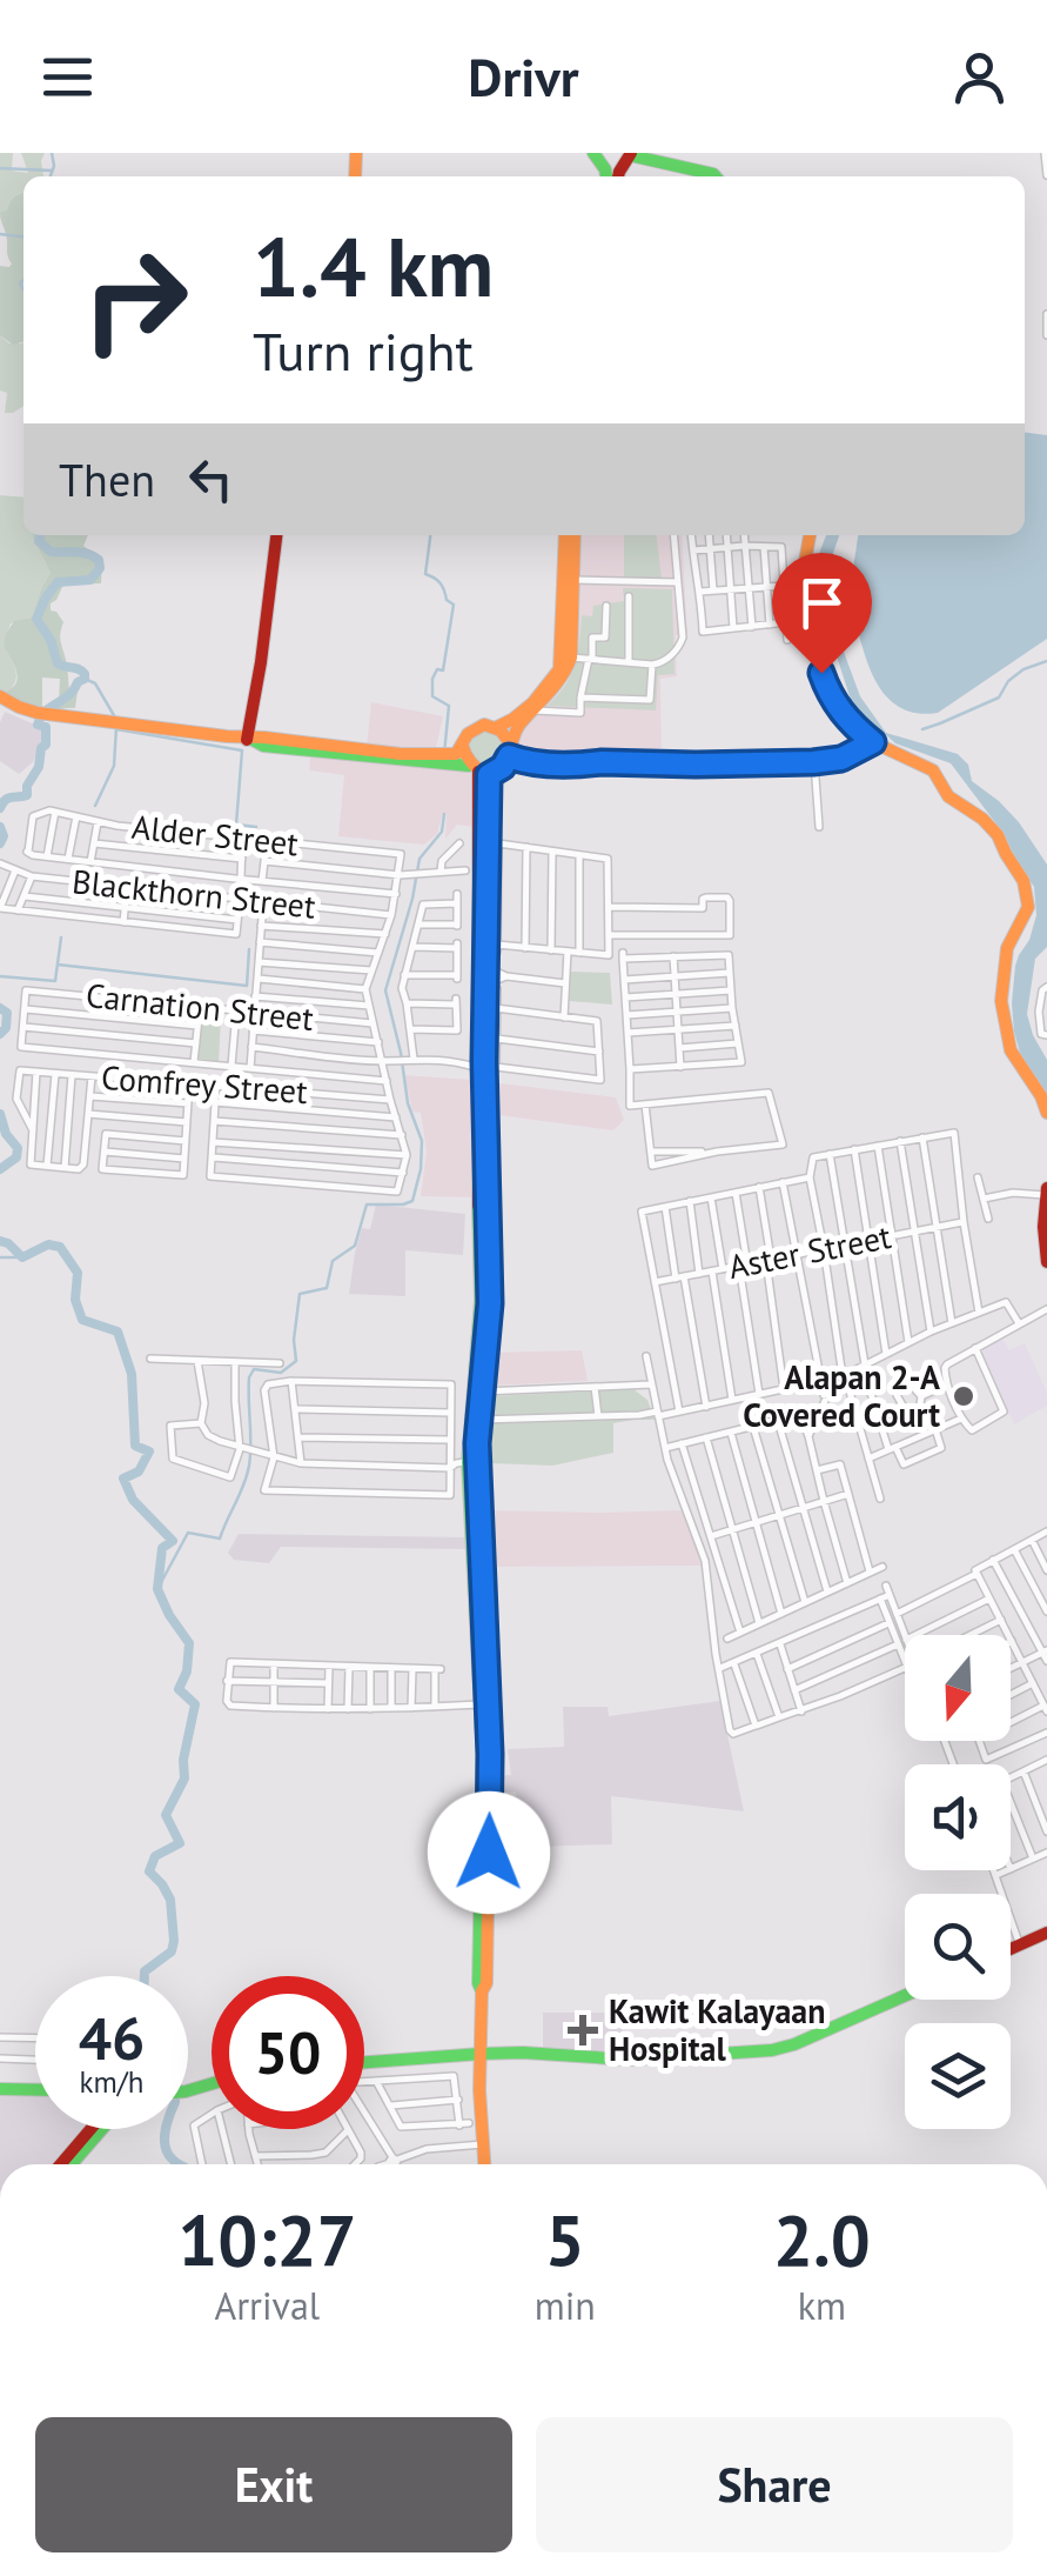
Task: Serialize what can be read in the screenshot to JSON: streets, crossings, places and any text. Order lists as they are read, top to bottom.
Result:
{
  "streets": {
    "street": [
      "Alder Street",
      "Blackthorn Street",
      "Carnation Street",
      "Comfrey Street",
      "Aster Street"
    ]
  },
  "places": {
    "other": ["Alapan 2-A Covered Court"],
    "health": ["Kawit Kalayaan Hospital"]
  },
  "north": "bottom",
  "page": {
    "header": "Drivr",
    "turn": ["1.4 km", "Turn right"],
    "then": "Then",
    "speed": "46 km/h",
    "limit": "50",
    "eta": [
      "10:27",
      "Arrival",
      "5",
      "min",
      "2.0",
      "km"
    ],
    "buttons": ["Exit", "Share"]
  }
}
